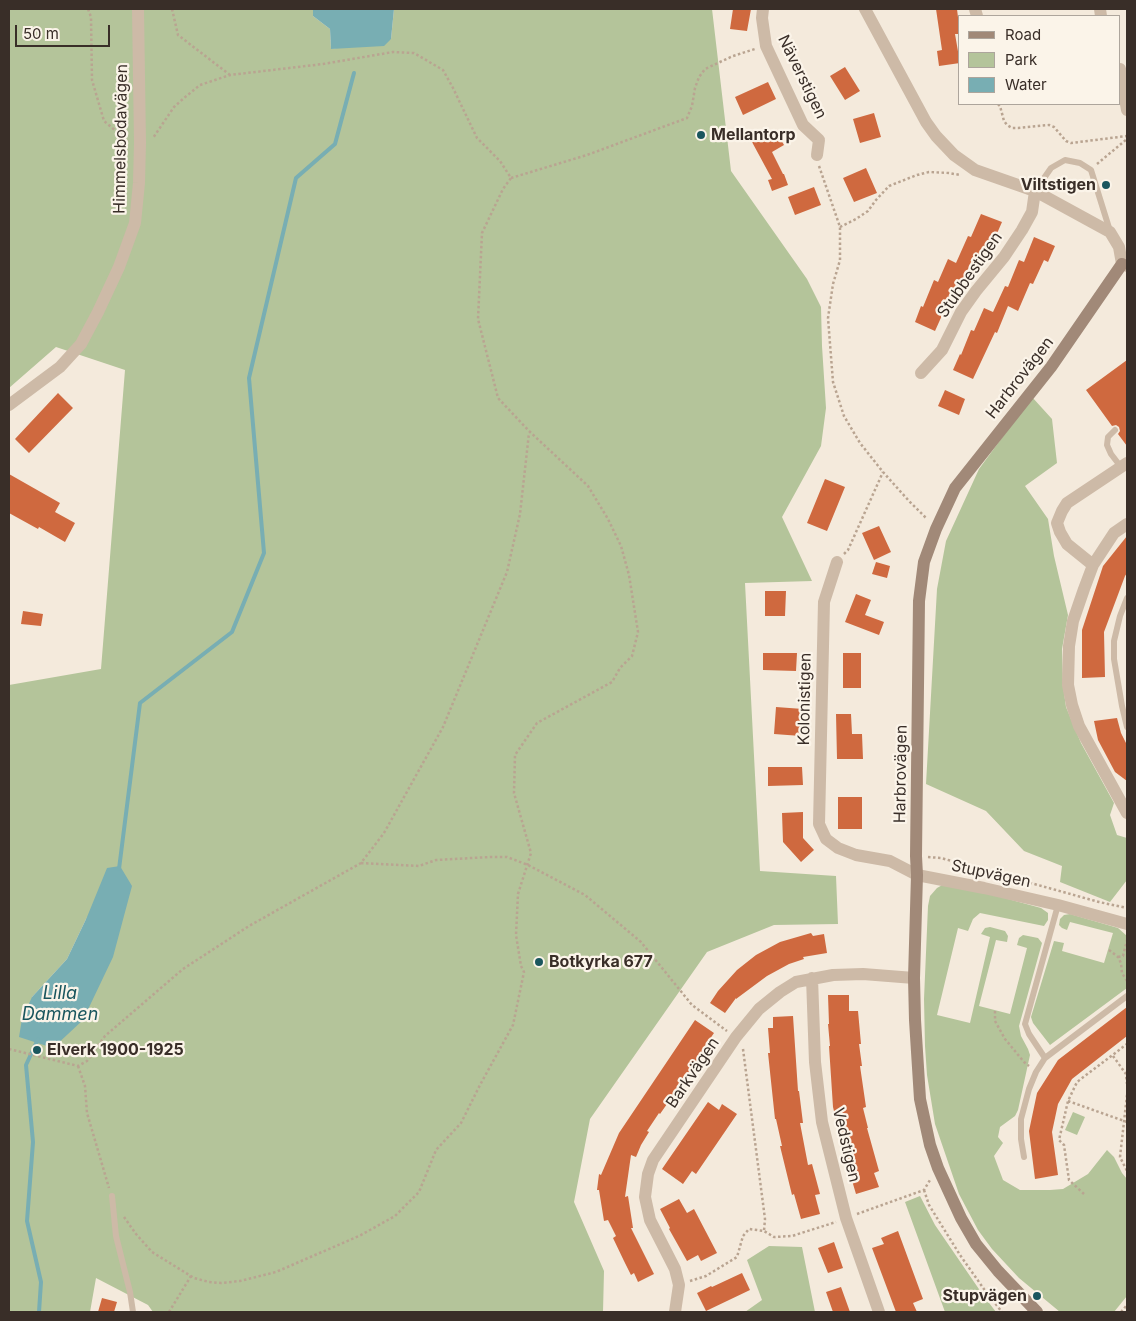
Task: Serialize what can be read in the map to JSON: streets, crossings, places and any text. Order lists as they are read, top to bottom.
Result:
{
  "streets": {
    "street": [
      "Näverstigen",
      "Himmelsbodavägen",
      "Stubbestigen",
      "Harbrovägen",
      "Kolonistigen",
      "Stupvägen",
      "Barkvägen",
      "Vedstigen"
    ]
  },
  "crossings": [
    ["Harbrovägen", "Kolonistigen"],
    ["Harbrovägen", "Stupvägen"],
    ["Harbrovägen", "Barkvägen"],
    ["Kolonistigen", "Stupvägen"],
    ["Barkvägen", "Vedstigen"]
  ],
  "water": ["Lilla Dammen"],
  "places": [
    "Mellantorp",
    "Viltstigen",
    "Botkyrka 677",
    "Elverk 1900-1925",
    "Stupvägen"
  ],
  "legend": ["Road", "Park", "Water"],
  "scale_bar": "50 m"
}
